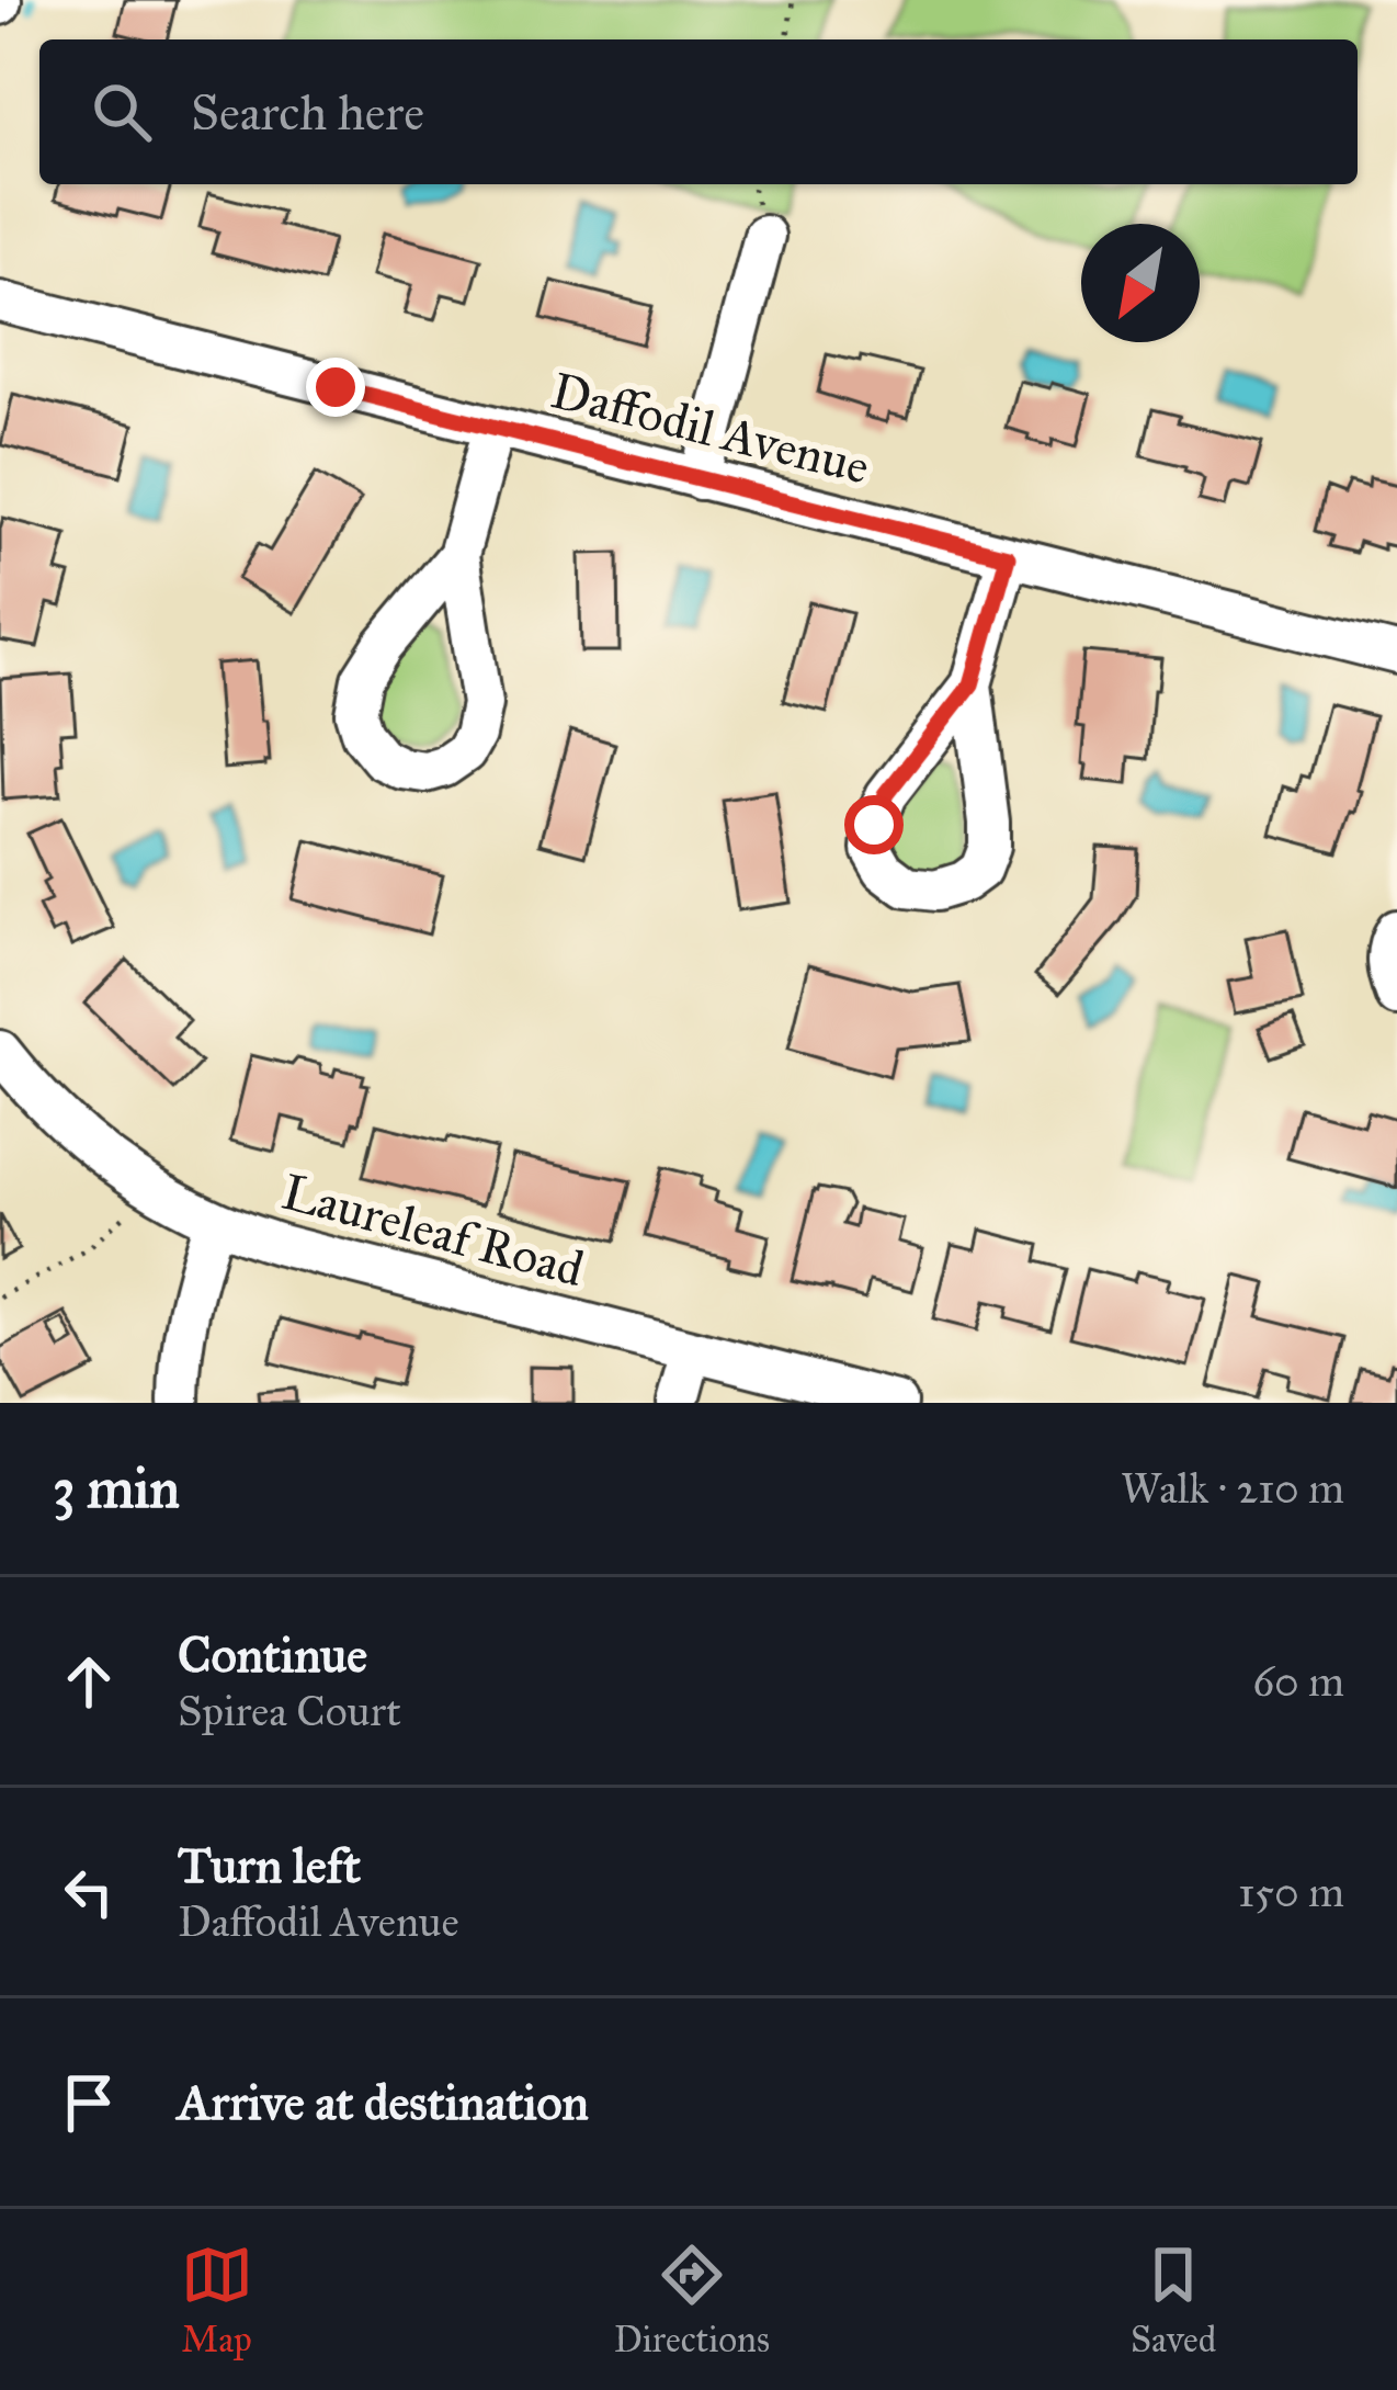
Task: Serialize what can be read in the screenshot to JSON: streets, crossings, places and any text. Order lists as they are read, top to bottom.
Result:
{
  "streets": {
    "street": ["Daffodil Avenue", "Laureleaf Road"]
  },
  "north": "bottom left",
  "page": {
    "search": "Search here",
    "heading": ["3 min", "Walk · 210 m"],
    "list": [
      ["Continue", "Spirea Court", "60 m"],
      ["Turn left", "Daffodil Avenue", "150 m"],
      "Arrive at destination"
    ],
    "nav": ["Map", "Directions", "Saved"]
  }
}
